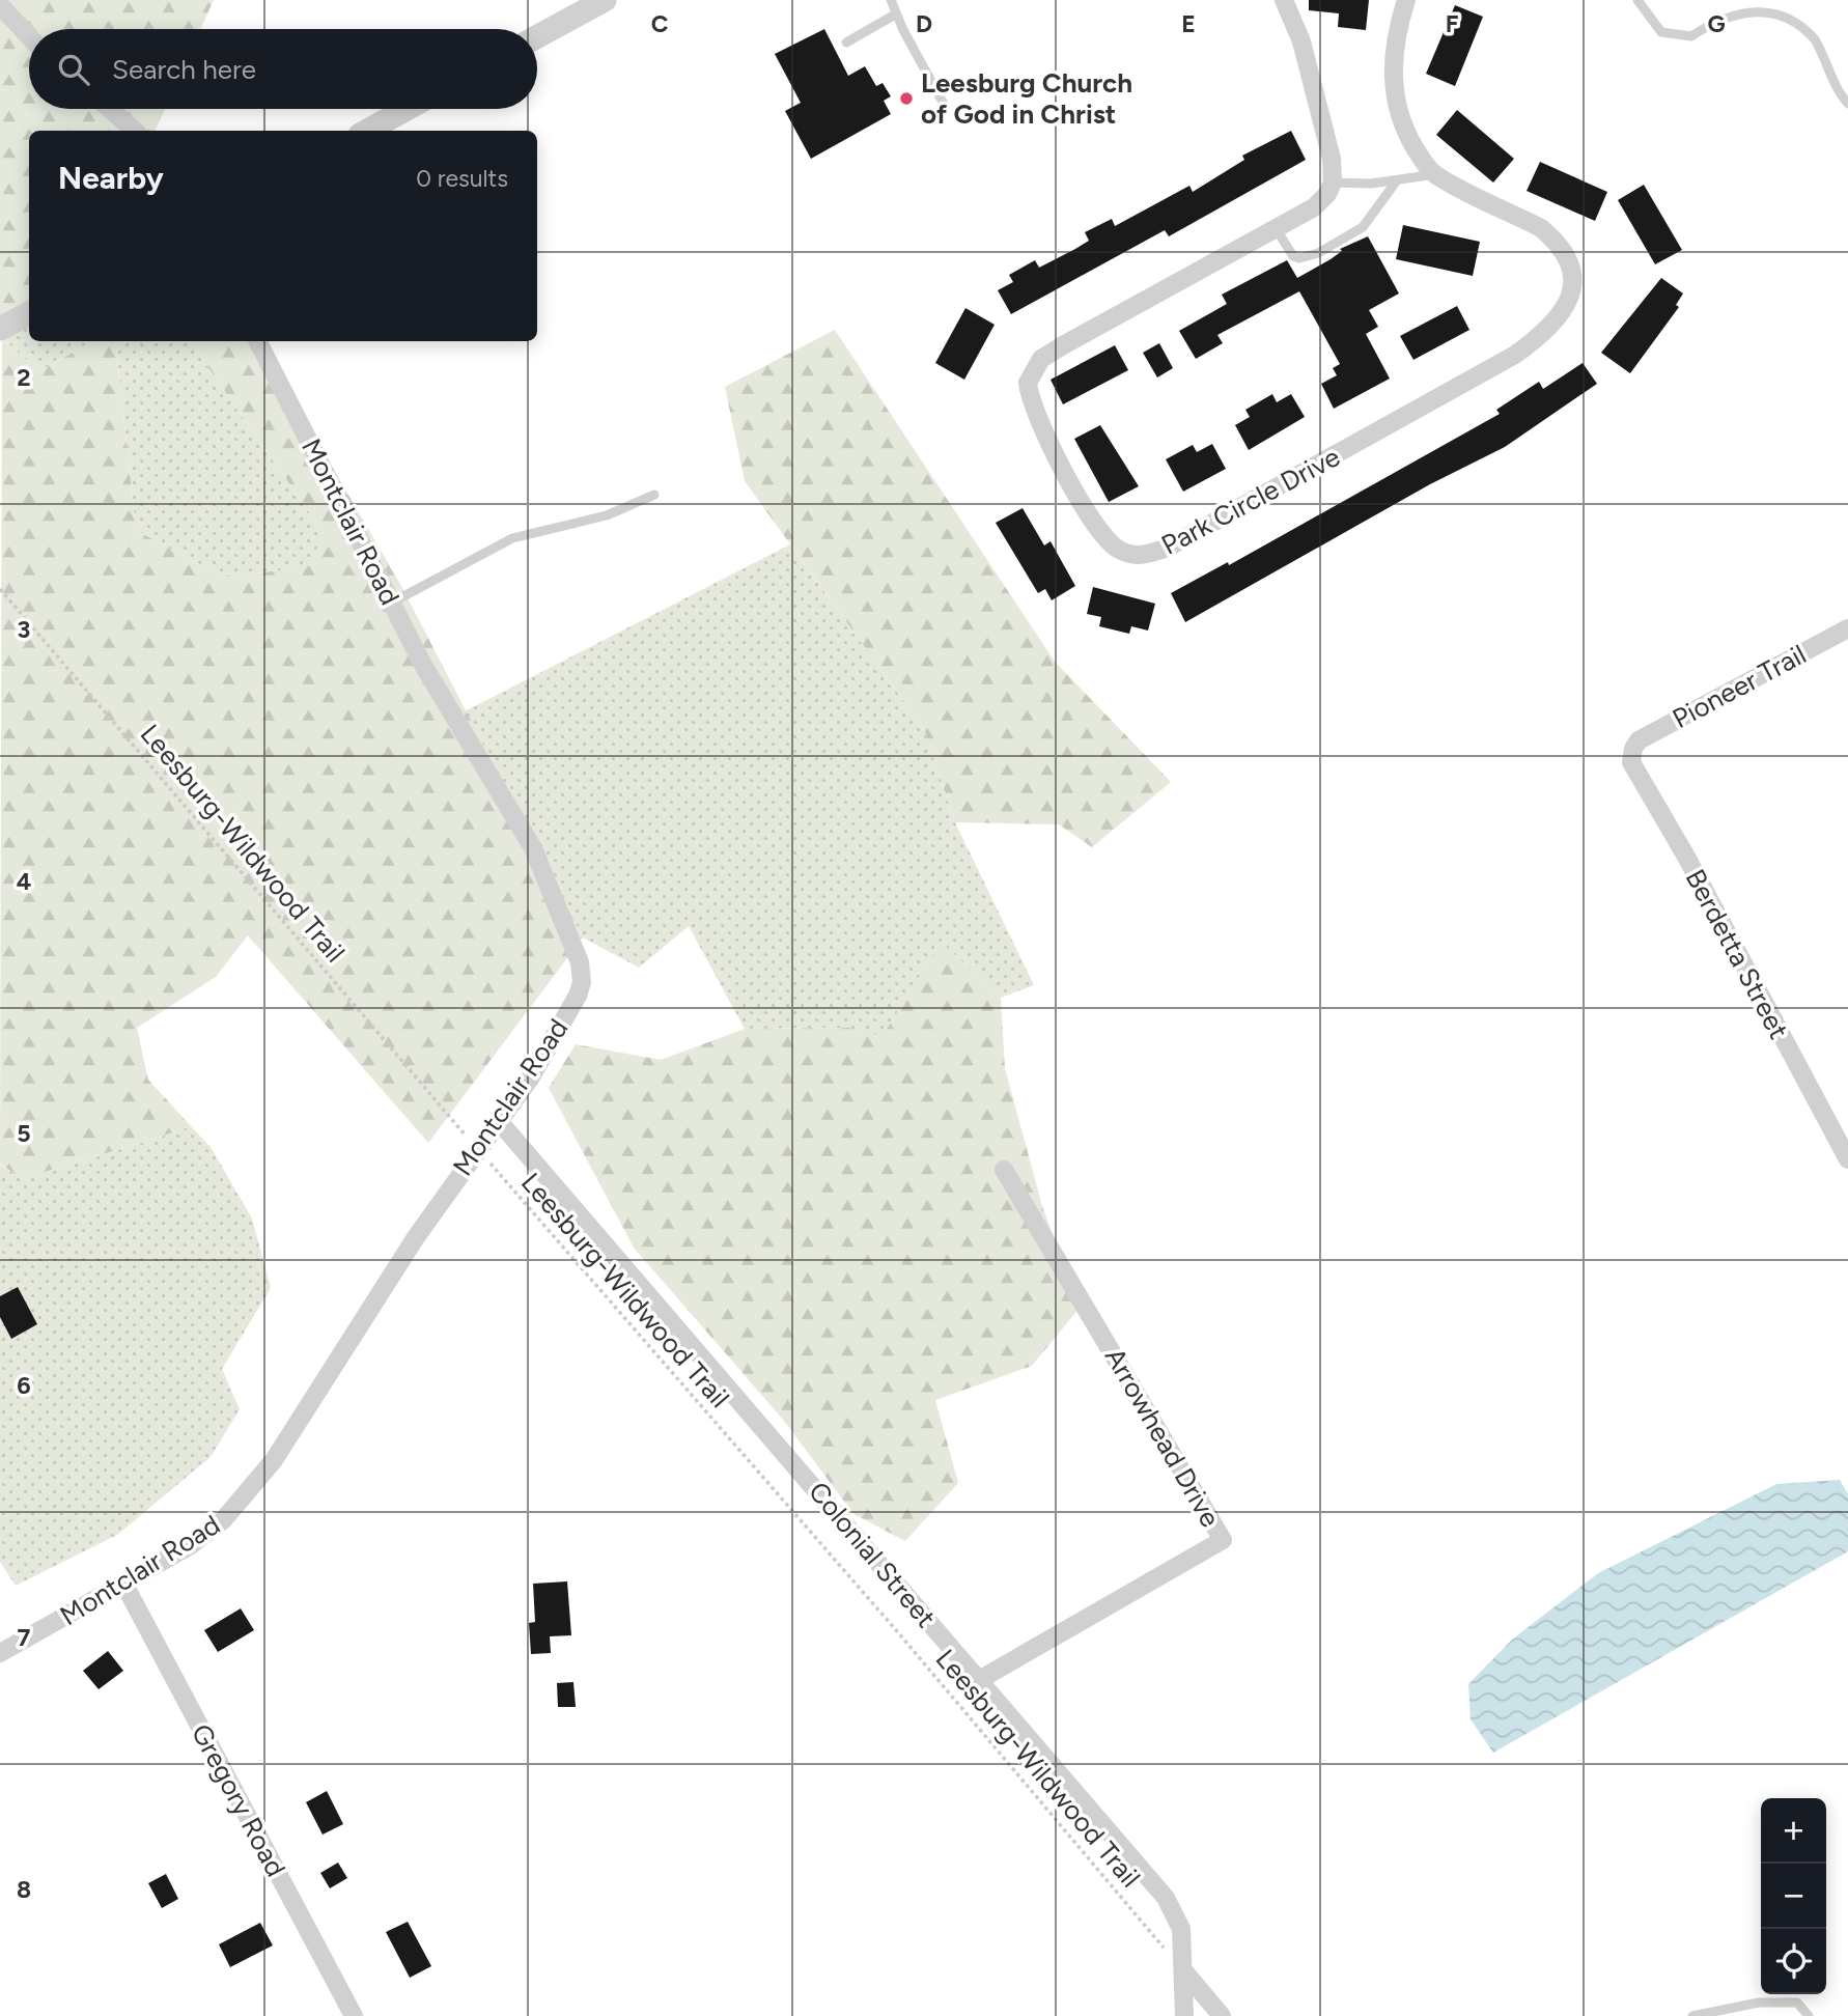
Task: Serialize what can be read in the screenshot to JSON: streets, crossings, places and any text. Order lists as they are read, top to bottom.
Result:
{
  "streets": {
    "street": [
      "Park Circle Drive",
      "Montclair Road",
      "Pioneer Trail",
      "Berdetta Street",
      "Arrowhead Drive",
      "Colonial Street",
      "Gregory Road"
    ],
    "path": ["Leesburg-Wildwood Trail"]
  },
  "crossings": [
    ["Montclair Road", "Leesburg-Wildwood Trail"],
    ["Montclair Road", "Colonial Street"],
    ["Montclair Road", "Gregory Road"],
    ["Pioneer Trail", "Berdetta Street"],
    ["Leesburg-Wildwood Trail", "Colonial Street"],
    ["Arrowhead Drive", "Colonial Street"]
  ],
  "places": ["Leesburg Church of God in Christ"],
  "page": {
    "search": "Search here",
    "heading": ["Nearby", "0 results"],
    "map_buttons": ["+", "−"]
  },
  "grid": {
    "columns": [
      "C",
      "D",
      "E",
      "F",
      "G"
    ],
    "rows": [
      "2",
      "3",
      "4",
      "5",
      "6",
      "7",
      "8"
    ]
  }
}
